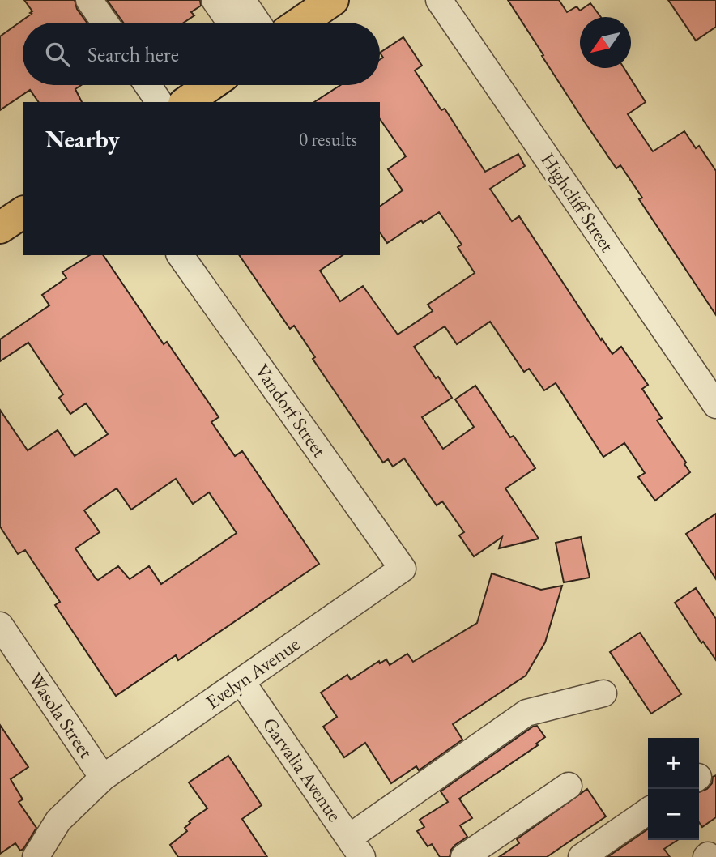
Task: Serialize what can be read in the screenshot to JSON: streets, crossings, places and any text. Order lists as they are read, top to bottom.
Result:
{
  "streets": {
    "street": [
      "Highcliff Street",
      "Vandorf Street",
      "Evelyn Avenue",
      "Wasola Street",
      "Garvalia Avenue"
    ]
  },
  "crossings": [
    ["Vandorf Street", "Evelyn Avenue"],
    ["Evelyn Avenue", "Wasola Street"],
    ["Evelyn Avenue", "Garvalia Avenue"]
  ],
  "north": "bottom left",
  "page": {
    "search": "Search here",
    "heading": ["Nearby", "0 results"],
    "map_buttons": ["+", "−"]
  }
}
